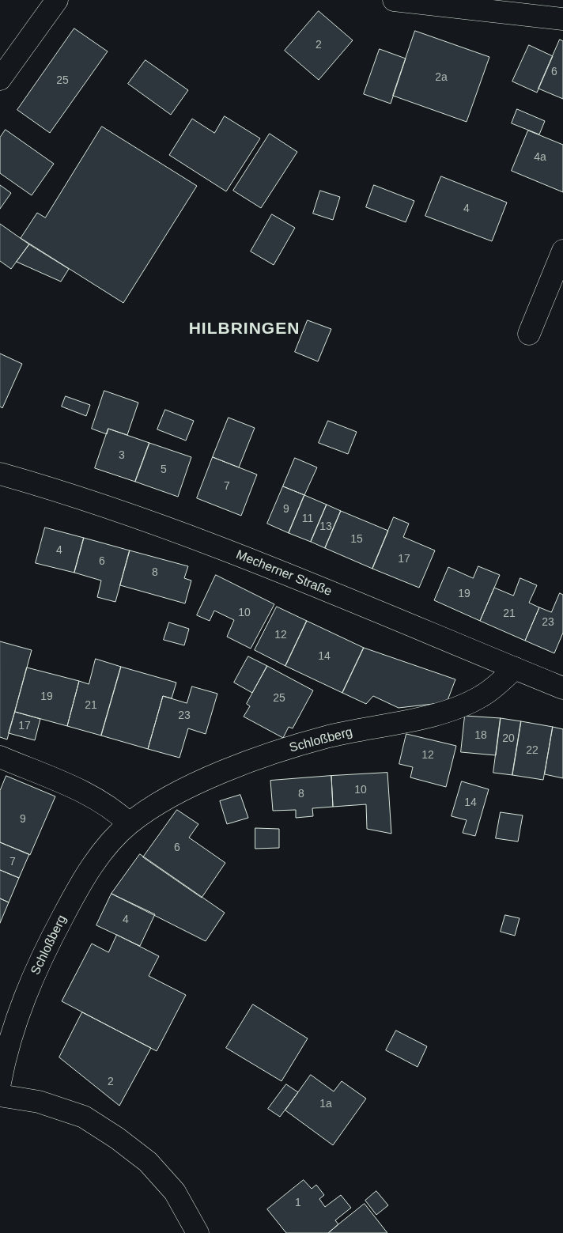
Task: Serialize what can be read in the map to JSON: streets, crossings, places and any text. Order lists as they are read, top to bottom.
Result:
{
  "streets": {
    "street": ["Mecherner Straße", "Schloßberg"]
  },
  "crossings": [
    ["Mecherner Straße", "Schloßberg"]
  ],
  "districts": ["HILBRINGEN"],
  "house_numbers": [
    "2",
    "6",
    "2a",
    "25",
    "4a",
    "4",
    "3",
    "5",
    "7",
    "9",
    "11",
    "13",
    "15",
    "4",
    "17",
    "6",
    "8",
    "19",
    "10",
    "21",
    "23",
    "12",
    "14",
    "19",
    "25",
    "21",
    "23",
    "17",
    "18",
    "20",
    "22",
    "12",
    "10",
    "8",
    "14",
    "9",
    "6",
    "7",
    "4",
    "2",
    "1a",
    "1"
  ]
}
